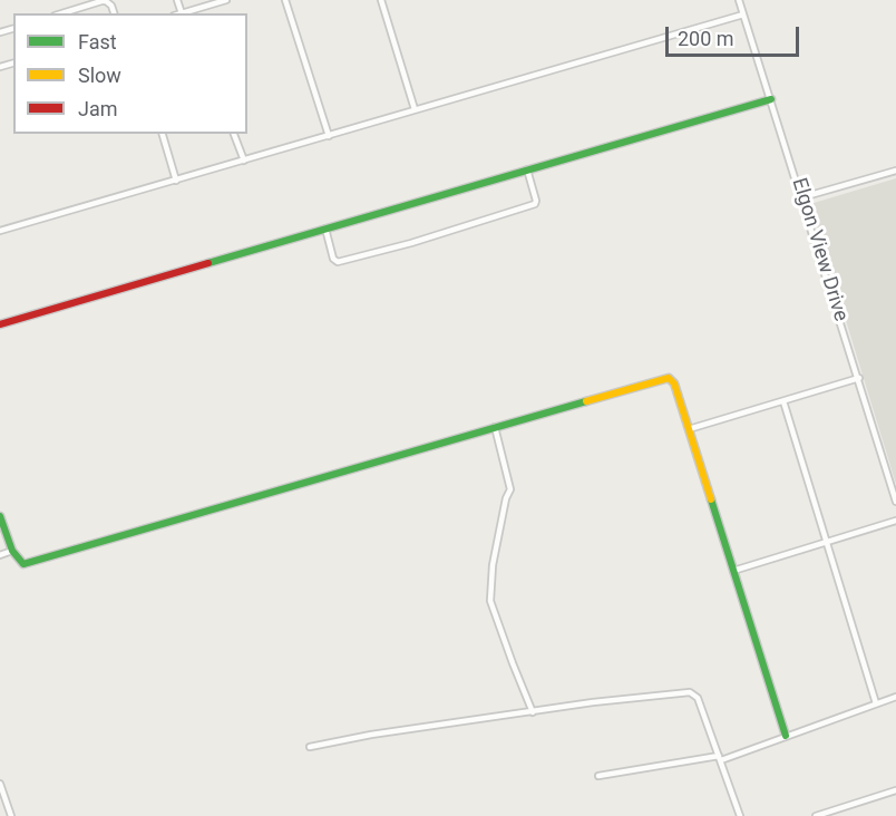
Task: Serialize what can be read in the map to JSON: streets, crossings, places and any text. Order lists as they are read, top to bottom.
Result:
{
  "streets": {
    "street": ["Elgon View Drive"]
  },
  "legend": ["Fast", "Slow", "Jam"],
  "scale_bar": "200 m"
}
